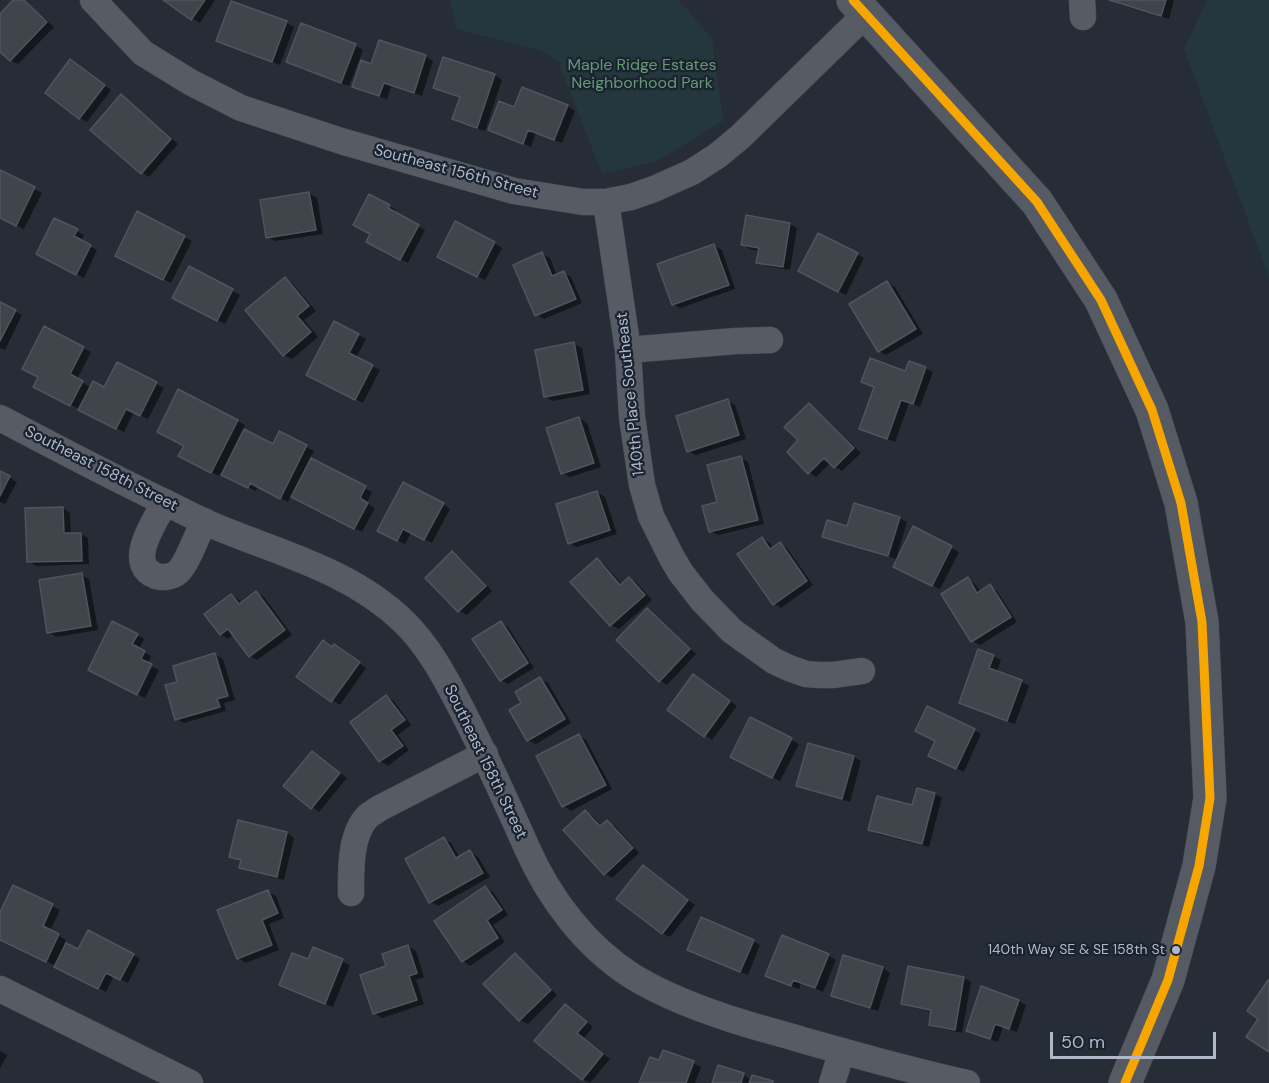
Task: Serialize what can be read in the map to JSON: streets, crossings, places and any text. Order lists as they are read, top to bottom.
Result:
{
  "streets": {
    "street": ["Southeast 156th Street", "140th Place Southeast", "Southeast 158th Street"]
  },
  "crossings": [
    ["Southeast 156th Street", "140th Place Southeast"]
  ],
  "parks": ["Maple Ridge Estates Neighborhood Park"],
  "places": ["140th Way SE & SE 158th St"],
  "scale_bar": "50 m"
}
